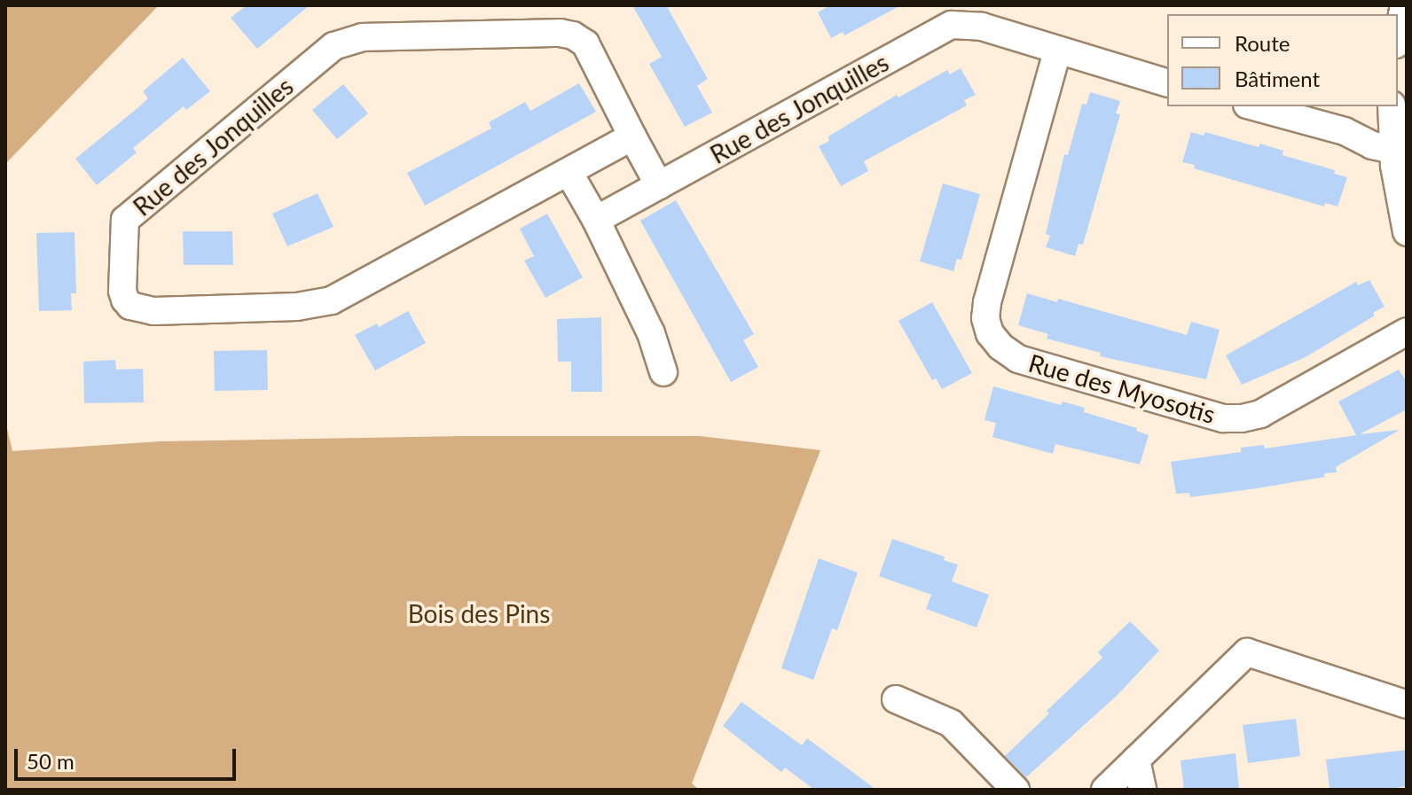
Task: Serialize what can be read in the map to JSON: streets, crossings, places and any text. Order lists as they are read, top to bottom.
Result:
{
  "streets": {
    "street": ["Rue des Jonquilles", "Rue des Myosotis"]
  },
  "crossings": [
    ["Rue des Jonquilles", "Rue des Myosotis"]
  ],
  "parks": ["Bois des Pins"],
  "legend": ["Route", "Bâtiment"],
  "scale_bar": "50 m"
}
